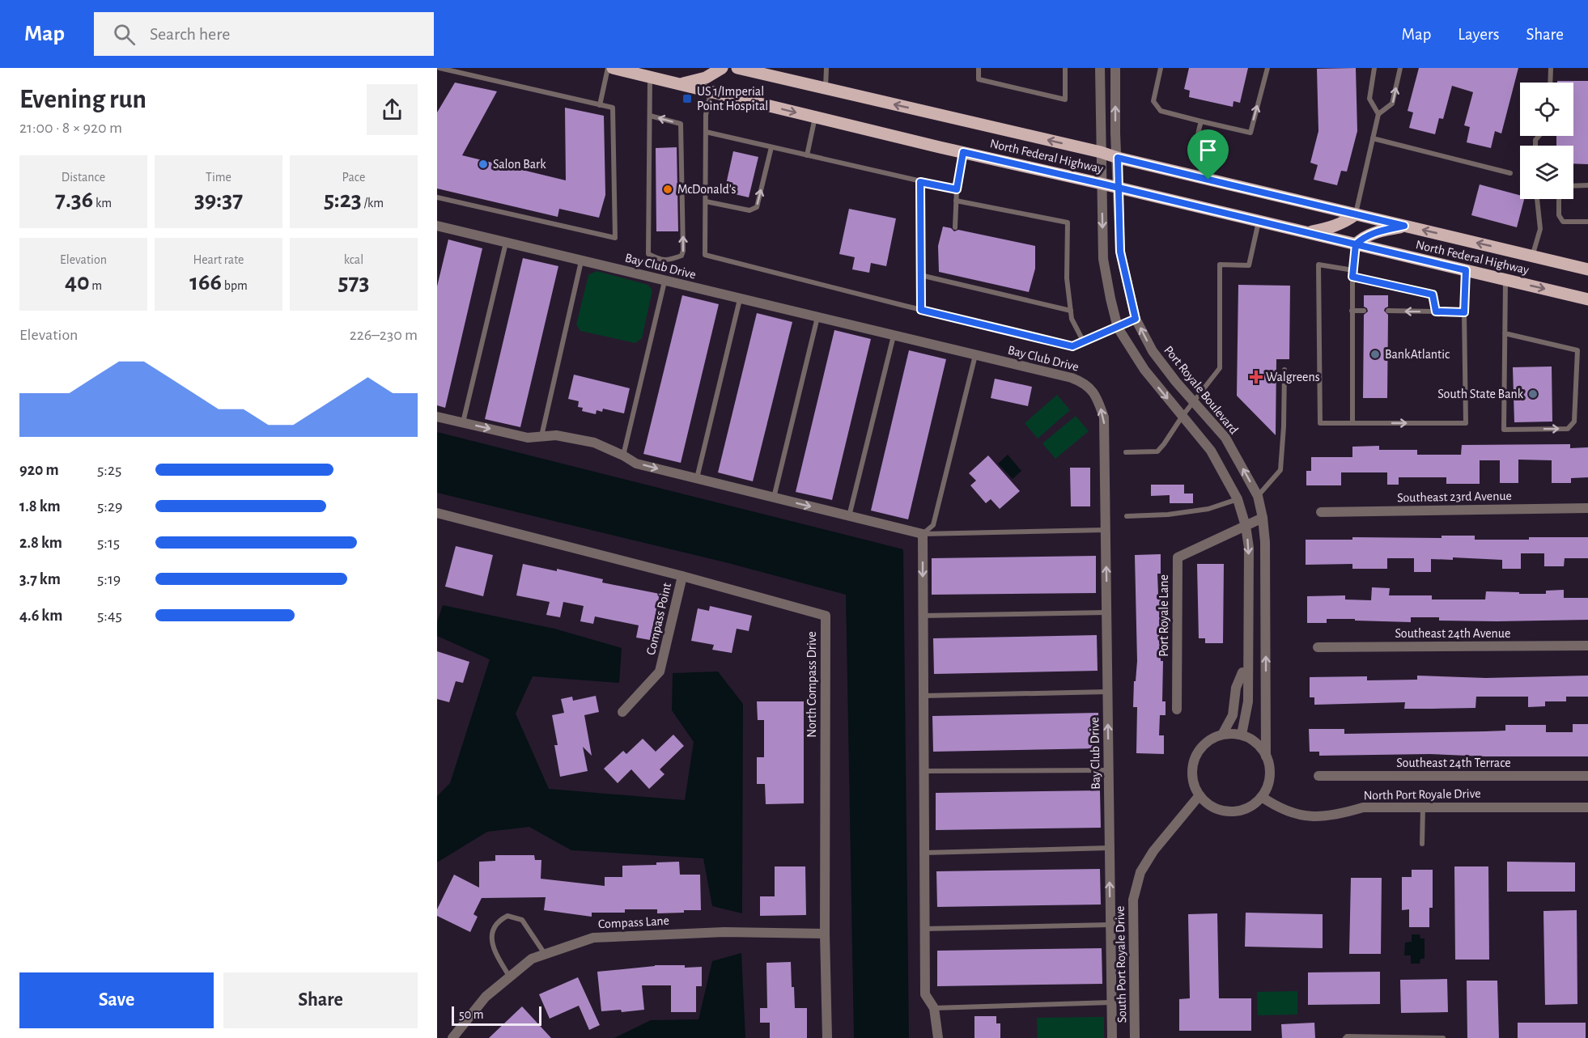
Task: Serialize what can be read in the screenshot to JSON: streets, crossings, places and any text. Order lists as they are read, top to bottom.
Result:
{
  "streets": {
    "main road": ["North Federal Highway"],
    "street": [
      "Bay Club Drive",
      "Port Royale Boulevard",
      "Southeast 23rd Avenue",
      "Port Royale Lane",
      "Compass Point",
      "Southeast 24th Avenue",
      "North Compass Drive",
      "Southeast 24th Terrace",
      "North Port Royale Drive",
      "Compass Lane",
      "South Port Royale Drive"
    ]
  },
  "crossings": [
    ["North Federal Highway", "Port Royale Boulevard"],
    ["Port Royale Boulevard", "Port Royale Lane"],
    ["Port Royale Boulevard", "North Port Royale Drive"],
    ["Port Royale Boulevard", "South Port Royale Drive"],
    ["Compass Point", "North Compass Drive"],
    ["North Compass Drive", "Compass Lane"],
    ["North Port Royale Drive", "South Port Royale Drive"]
  ],
  "places": {
    "transit": ["US 1/Imperial Point Hospital"],
    "other": [
      "Salon Bark",
      "McDonald's",
      "BankAtlantic",
      "South State Bank"
    ],
    "health": ["Walgreens"]
  },
  "scale_bar": "50 m",
  "page": {
    "header": "Map",
    "search": "Search here",
    "nav": ["Map", "Layers", "Share"],
    "heading": ["Evening run", "21:00 · 8 × 920 m"],
    "stats": [
      ["Distance", "7.36 km"],
      ["Time", "39:37"],
      ["Pace", "5:23 /km"],
      ["Elevation", "40 m"],
      ["Heart rate", "166 bpm"],
      ["kcal", "573"]
    ],
    "chart": ["Elevation", "226–230 m"],
    "list": [
      {
        "name": "920 m",
        "note": "5:25"
      },
      {
        "name": "1.8 km",
        "note": "5:29"
      },
      {
        "name": "2.8 km",
        "note": "5:15"
      },
      {
        "name": "3.7 km",
        "note": "5:19"
      },
      {
        "name": "4.6 km",
        "note": "5:45"
      }
    ],
    "buttons": ["Save", "Share"],
    "scale": "50 m"
  }
}
